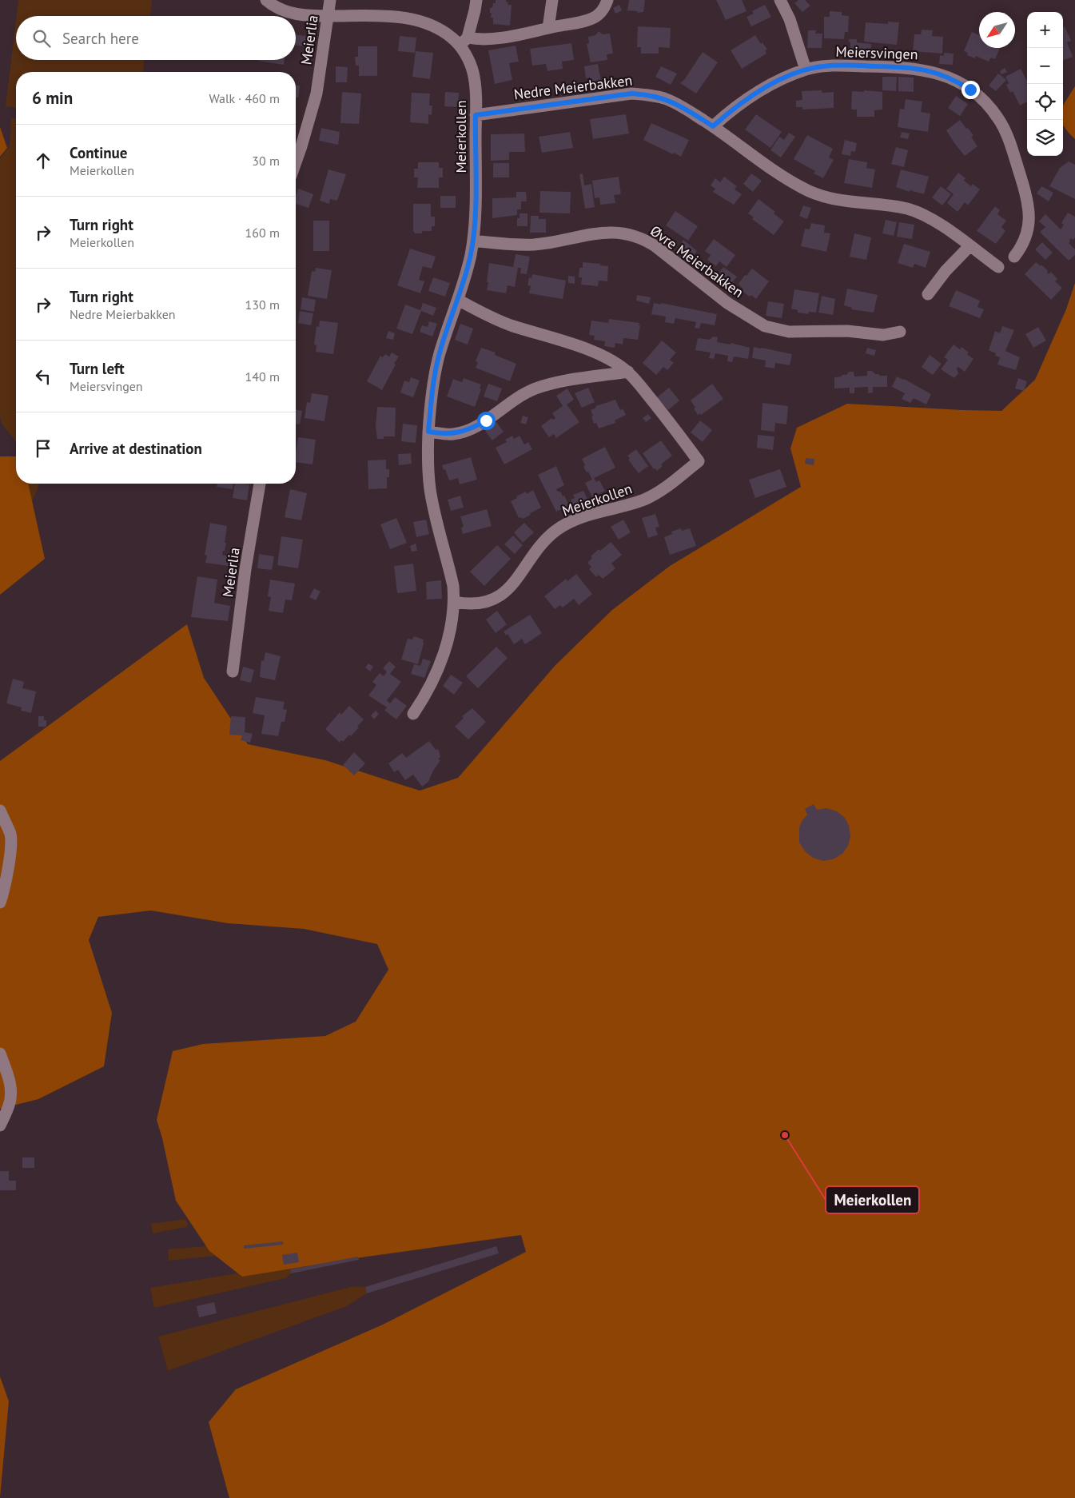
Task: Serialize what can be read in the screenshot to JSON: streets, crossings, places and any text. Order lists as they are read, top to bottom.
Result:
{
  "streets": {
    "street": [
      "Meierlia",
      "Meiersvingen",
      "Nedre Meierbakken",
      "Meierkollen",
      "Øvre Meierbakken"
    ]
  },
  "crossings": [
    ["Meierlia", "Meierkollen"],
    ["Meiersvingen", "Nedre Meierbakken"],
    ["Nedre Meierbakken", "Meierkollen"],
    ["Meierkollen", "Øvre Meierbakken"]
  ],
  "places": ["Meierkollen"],
  "north": "bottom left",
  "page": {
    "map_buttons": ["+", "−"],
    "search": "Search here",
    "heading": ["6 min", "Walk · 460 m"],
    "list": [
      ["Continue", "Meierkollen", "30 m"],
      ["Turn right", "Meierkollen", "160 m"],
      ["Turn right", "Nedre Meierbakken", "130 m"],
      ["Turn left", "Meiersvingen", "140 m"],
      "Arrive at destination"
    ]
  }
}
